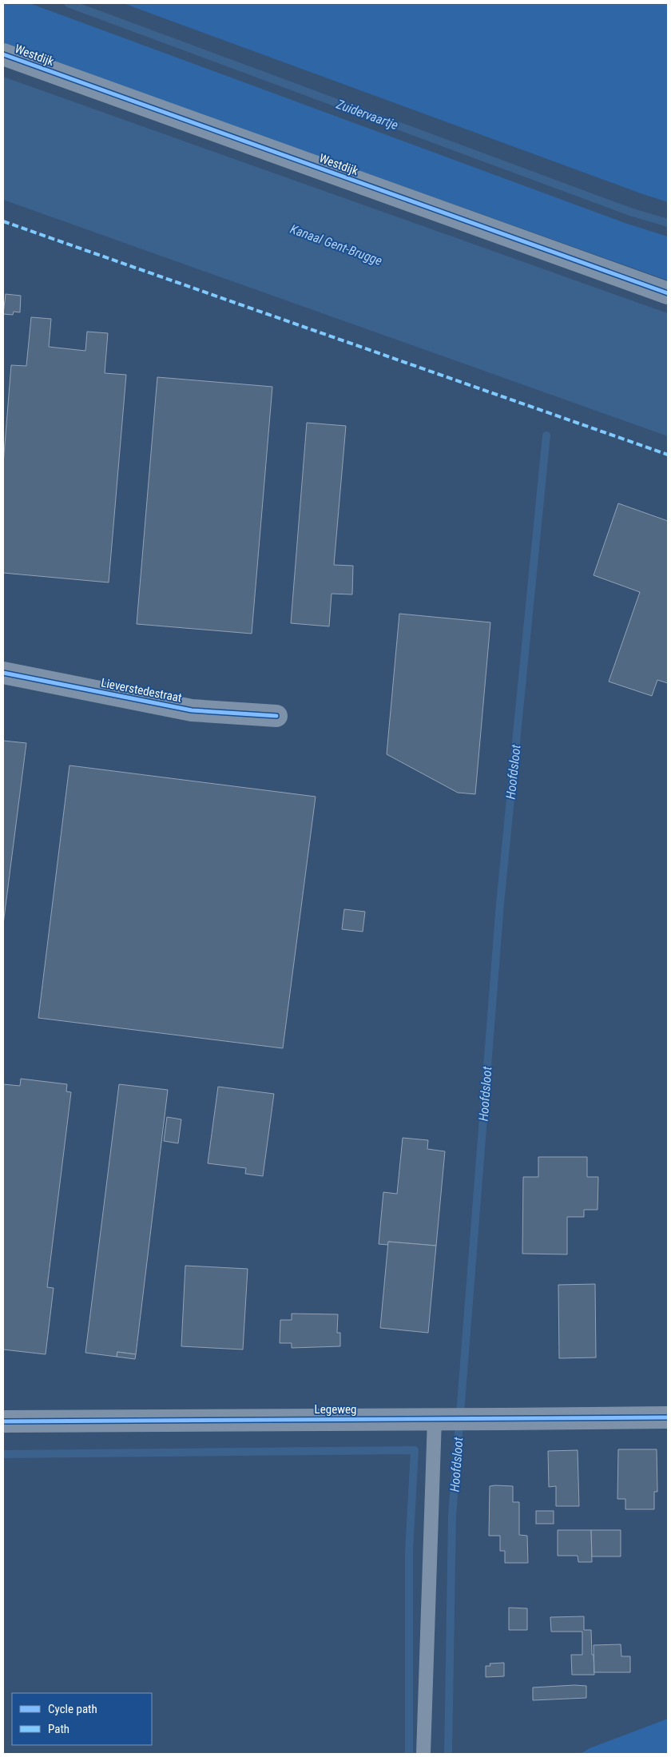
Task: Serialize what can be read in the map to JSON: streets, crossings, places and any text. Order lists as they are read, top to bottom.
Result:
{
  "streets": {
    "street": ["Westdijk", "Lieverstedestraat", "Legeweg"]
  },
  "water": ["Zuidervaartje", "Kanaal Gent-Brugge", "Hoofdsloot"],
  "legend": ["Cycle path", "Path"]
}
